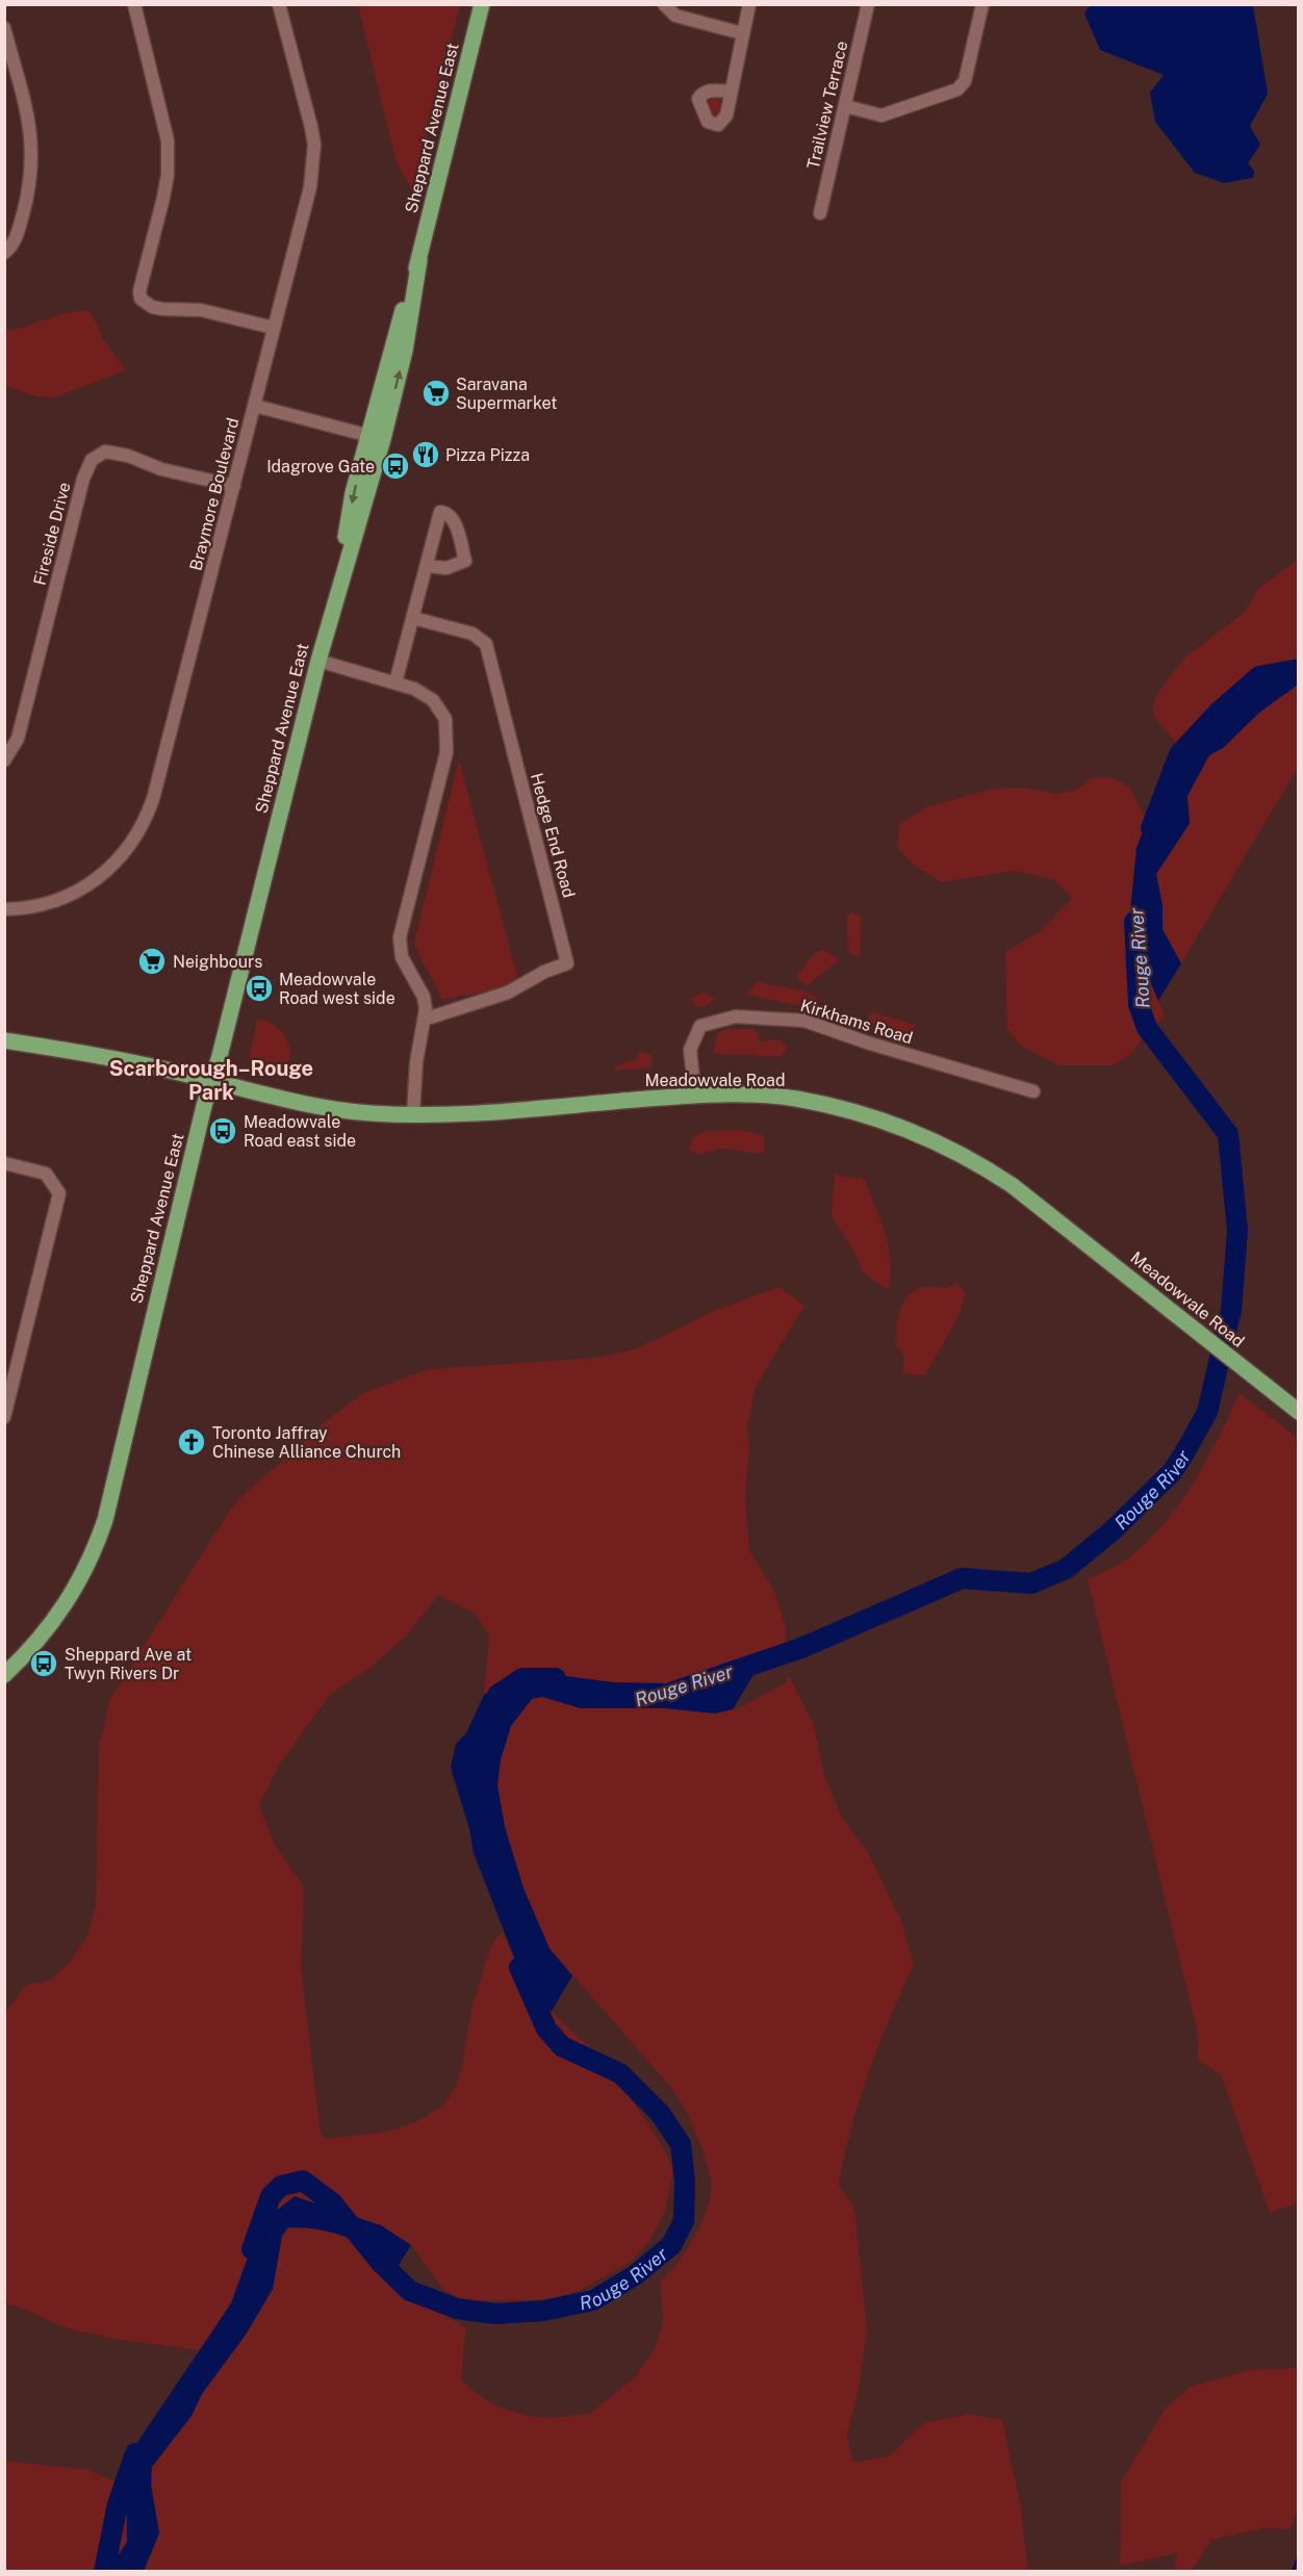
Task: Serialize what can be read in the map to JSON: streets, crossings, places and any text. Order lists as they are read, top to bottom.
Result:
{
  "streets": {
    "main road": ["Sheppard Avenue East", "Meadowvale Road"],
    "street": [
      "Trailview Terrace",
      "Braymore Boulevard",
      "Fireside Drive",
      "Hedge End Road",
      "Kirkhams Road"
    ]
  },
  "crossings": [
    ["Sheppard Avenue East", "Meadowvale Road"],
    ["Braymore Boulevard", "Fireside Drive"],
    ["Kirkhams Road", "Meadowvale Road"]
  ],
  "districts": ["Scarborough–Rouge Park"],
  "water": ["Rouge River"],
  "places": {
    "supermarket": ["Saravana Supermarket", "Neighbours"],
    "restaurant": ["Pizza Pizza"],
    "bus stop": [
      "Idagrove Gate",
      "Meadowvale Road west side",
      "Meadowvale Road east side",
      "Sheppard Ave at Twyn Rivers Dr"
    ],
    "church": ["Toronto Jaffray Chinese Alliance Church"]
  }
}
